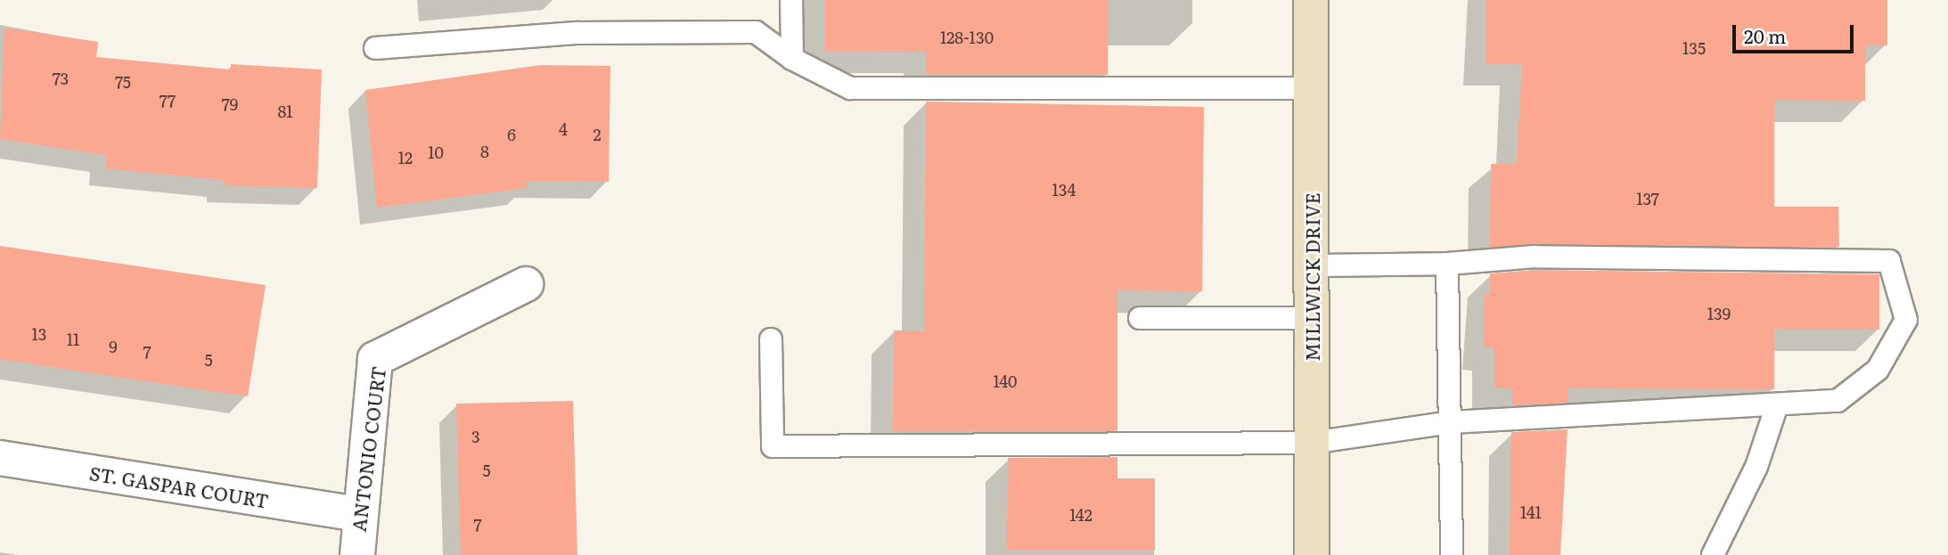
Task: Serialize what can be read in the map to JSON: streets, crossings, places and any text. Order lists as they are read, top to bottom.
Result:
{
  "streets": {
    "street": ["MILLWICK DRIVE", "ANTONIO COURT", "ST. GASPAR COURT"]
  },
  "crossings": [
    ["ANTONIO COURT", "ST. GASPAR COURT"]
  ],
  "house_numbers": [
    "128-130",
    "135",
    "73",
    "75",
    "77",
    "79",
    "81",
    "4",
    "6",
    "2",
    "8",
    "10",
    "12",
    "134",
    "137",
    "139",
    "13",
    "11",
    "9",
    "7",
    "5",
    "140",
    "3",
    "5",
    "141",
    "142",
    "7"
  ],
  "scale_bar": "20 m"
}
